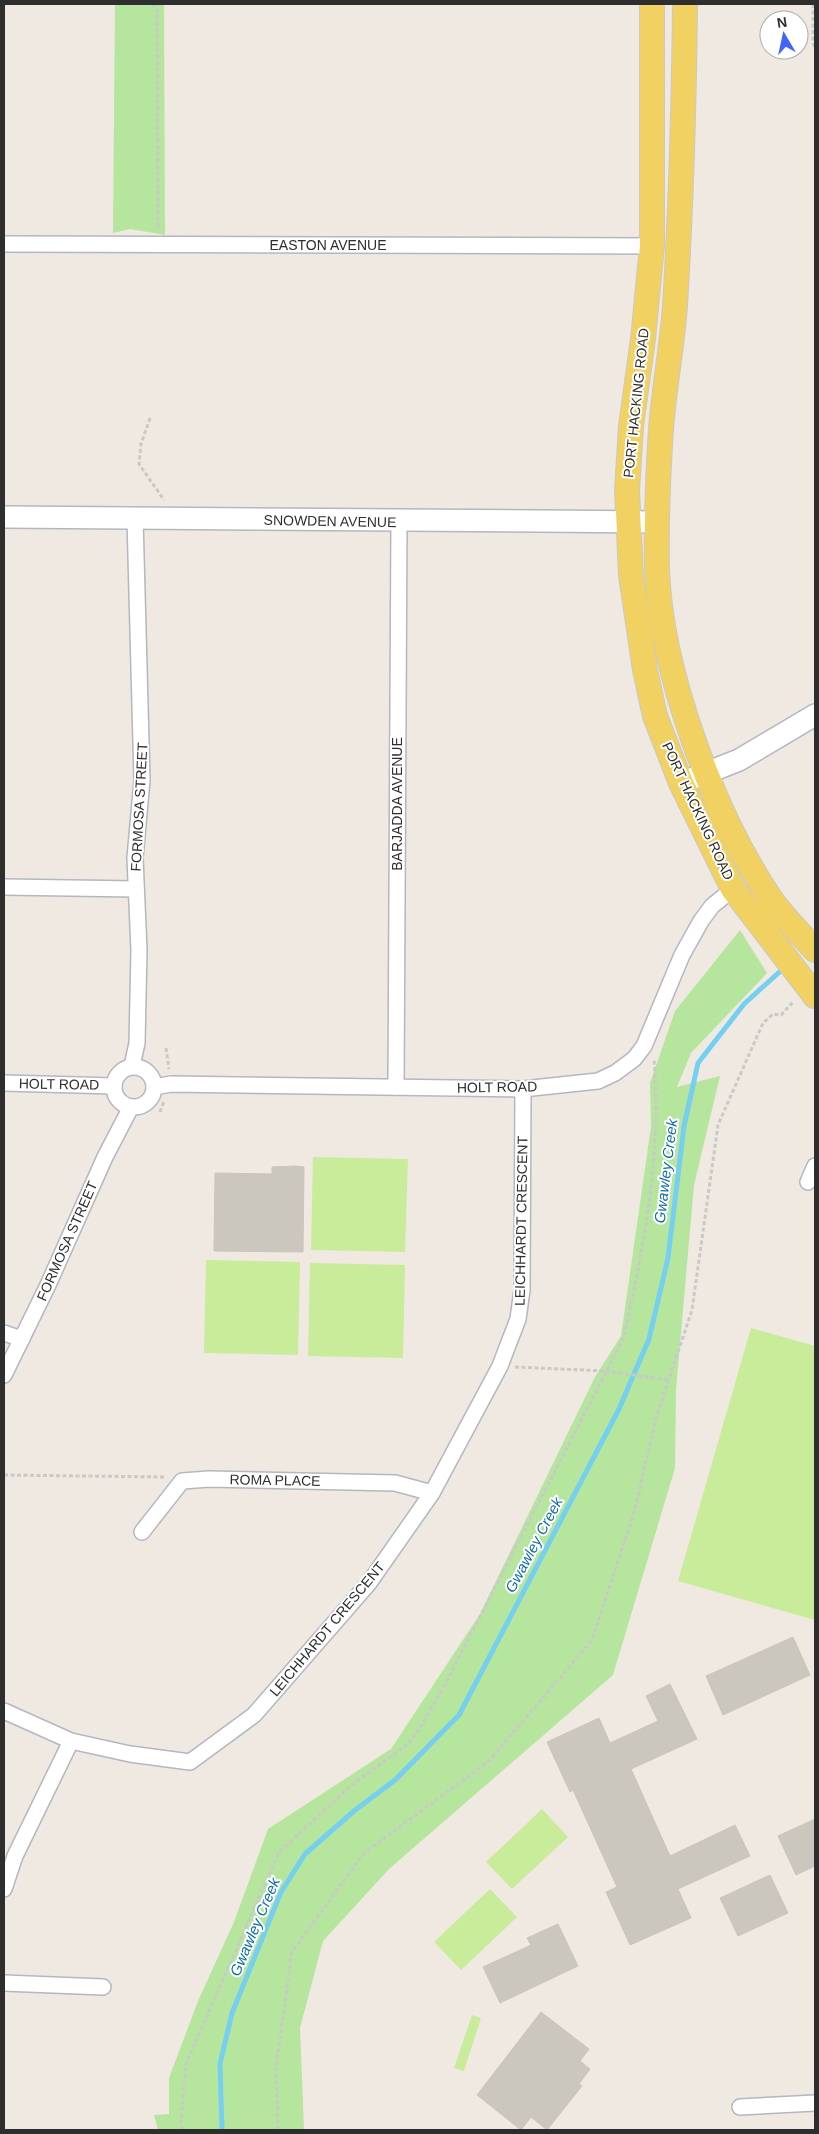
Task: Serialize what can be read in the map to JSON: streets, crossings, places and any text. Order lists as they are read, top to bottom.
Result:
{
  "streets": {
    "main road": ["PORT HACKING ROAD"],
    "street": [
      "EASTON AVENUE",
      "SNOWDEN AVENUE",
      "BARJADDA AVENUE",
      "FORMOSA STREET",
      "HOLT ROAD",
      "LEICHHARDT CRESCENT",
      "ROMA PLACE"
    ]
  },
  "crossings": [
    ["EASTON AVENUE", "PORT HACKING ROAD"],
    ["PORT HACKING ROAD", "SNOWDEN AVENUE"],
    ["PORT HACKING ROAD", "HOLT ROAD"],
    ["SNOWDEN AVENUE", "BARJADDA AVENUE"],
    ["SNOWDEN AVENUE", "FORMOSA STREET"],
    ["BARJADDA AVENUE", "HOLT ROAD"],
    ["FORMOSA STREET", "HOLT ROAD"],
    ["HOLT ROAD", "LEICHHARDT CRESCENT"],
    ["LEICHHARDT CRESCENT", "ROMA PLACE"]
  ],
  "water": ["Gwawley Creek"],
  "north": "top"
}
